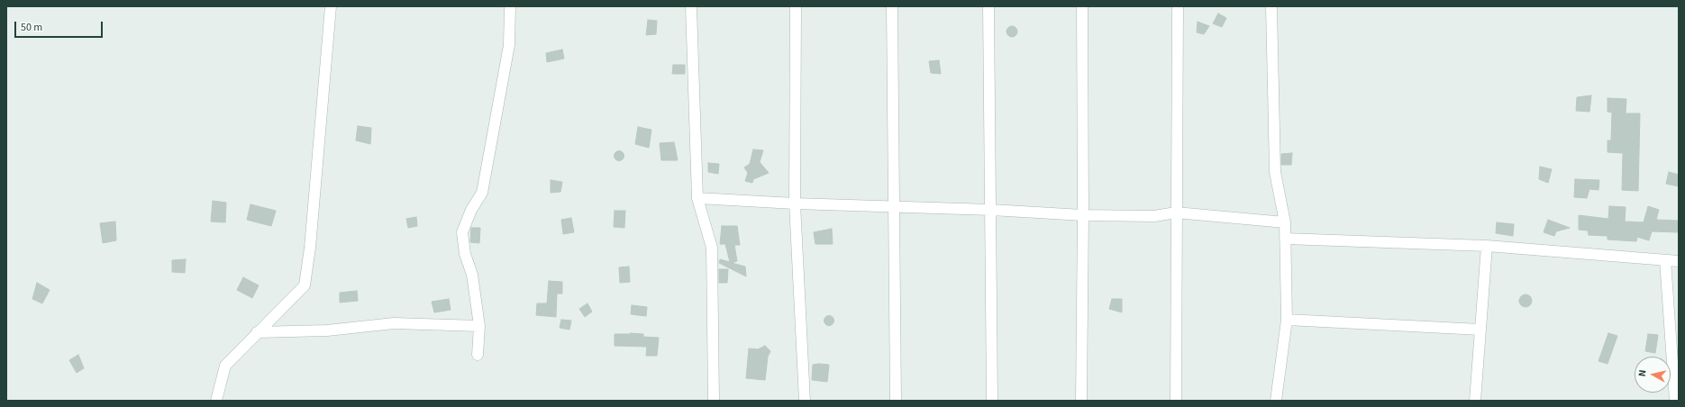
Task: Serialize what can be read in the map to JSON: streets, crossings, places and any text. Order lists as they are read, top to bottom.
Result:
{
  "scale_bar": "50 m",
  "north": "left"
}
